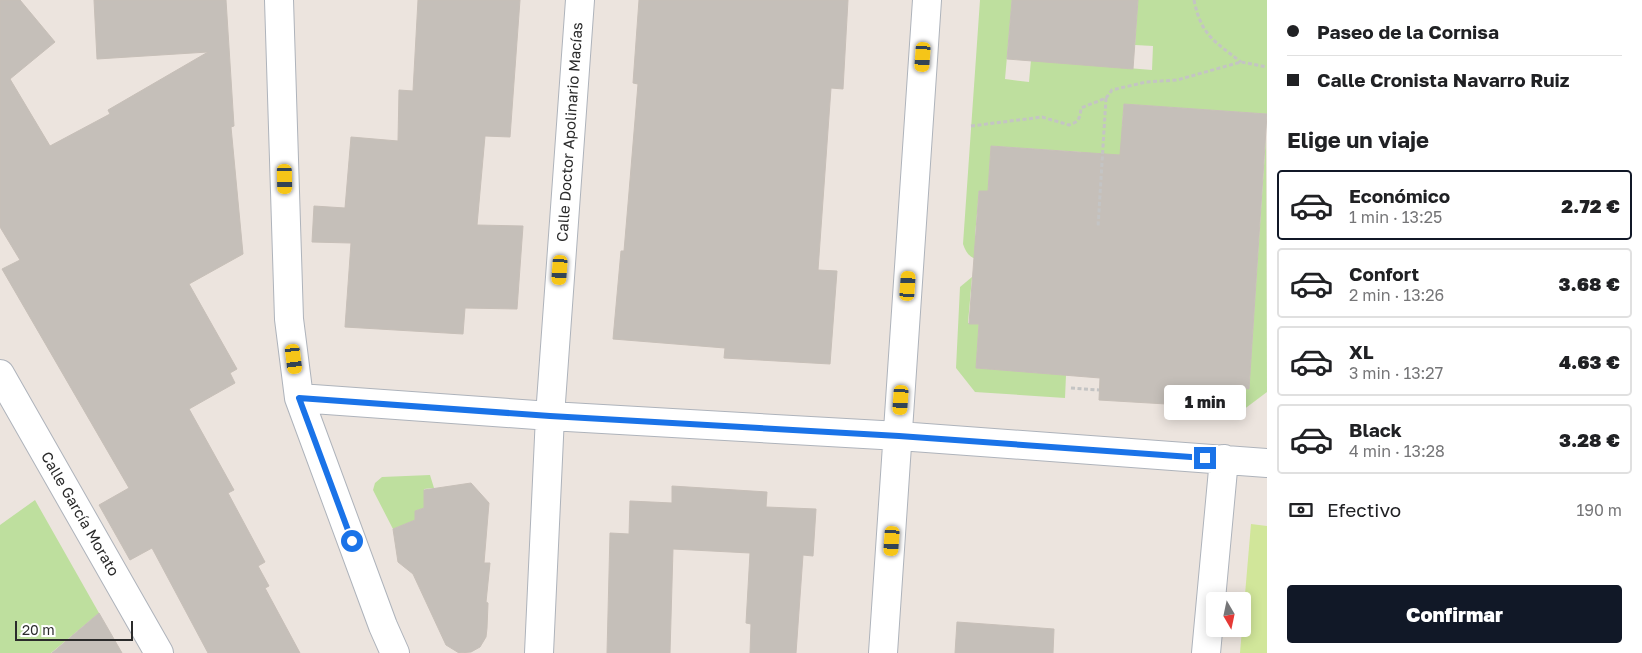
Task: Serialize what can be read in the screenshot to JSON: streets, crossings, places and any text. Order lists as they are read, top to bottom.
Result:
{
  "streets": {
    "street": ["Calle Doctor Apolinario Macías", "Calle García Morato"]
  },
  "scale_bar": "20 m",
  "north": "bottom",
  "page": {
    "banner": ["Paseo de la Cornisa", "Calle Cronista Navarro Ruiz"],
    "heading": "Elige un viaje",
    "list": [
      {
        "name": "Económico",
        "note": "1 min · 13:25",
        "value": "2.72 €"
      },
      {
        "name": "Confort",
        "note": "2 min · 13:26",
        "value": "3.68 €"
      },
      {
        "name": "XL",
        "note": "3 min · 13:27",
        "value": "4.63 €"
      },
      {
        "name": "Black",
        "note": "4 min · 13:28",
        "value": "3.28 €"
      }
    ],
    "bubble": "1 min",
    "pay": ["Efectivo", "190 m"],
    "buttons": "Confirmar",
    "scale": "20 m"
  }
}
